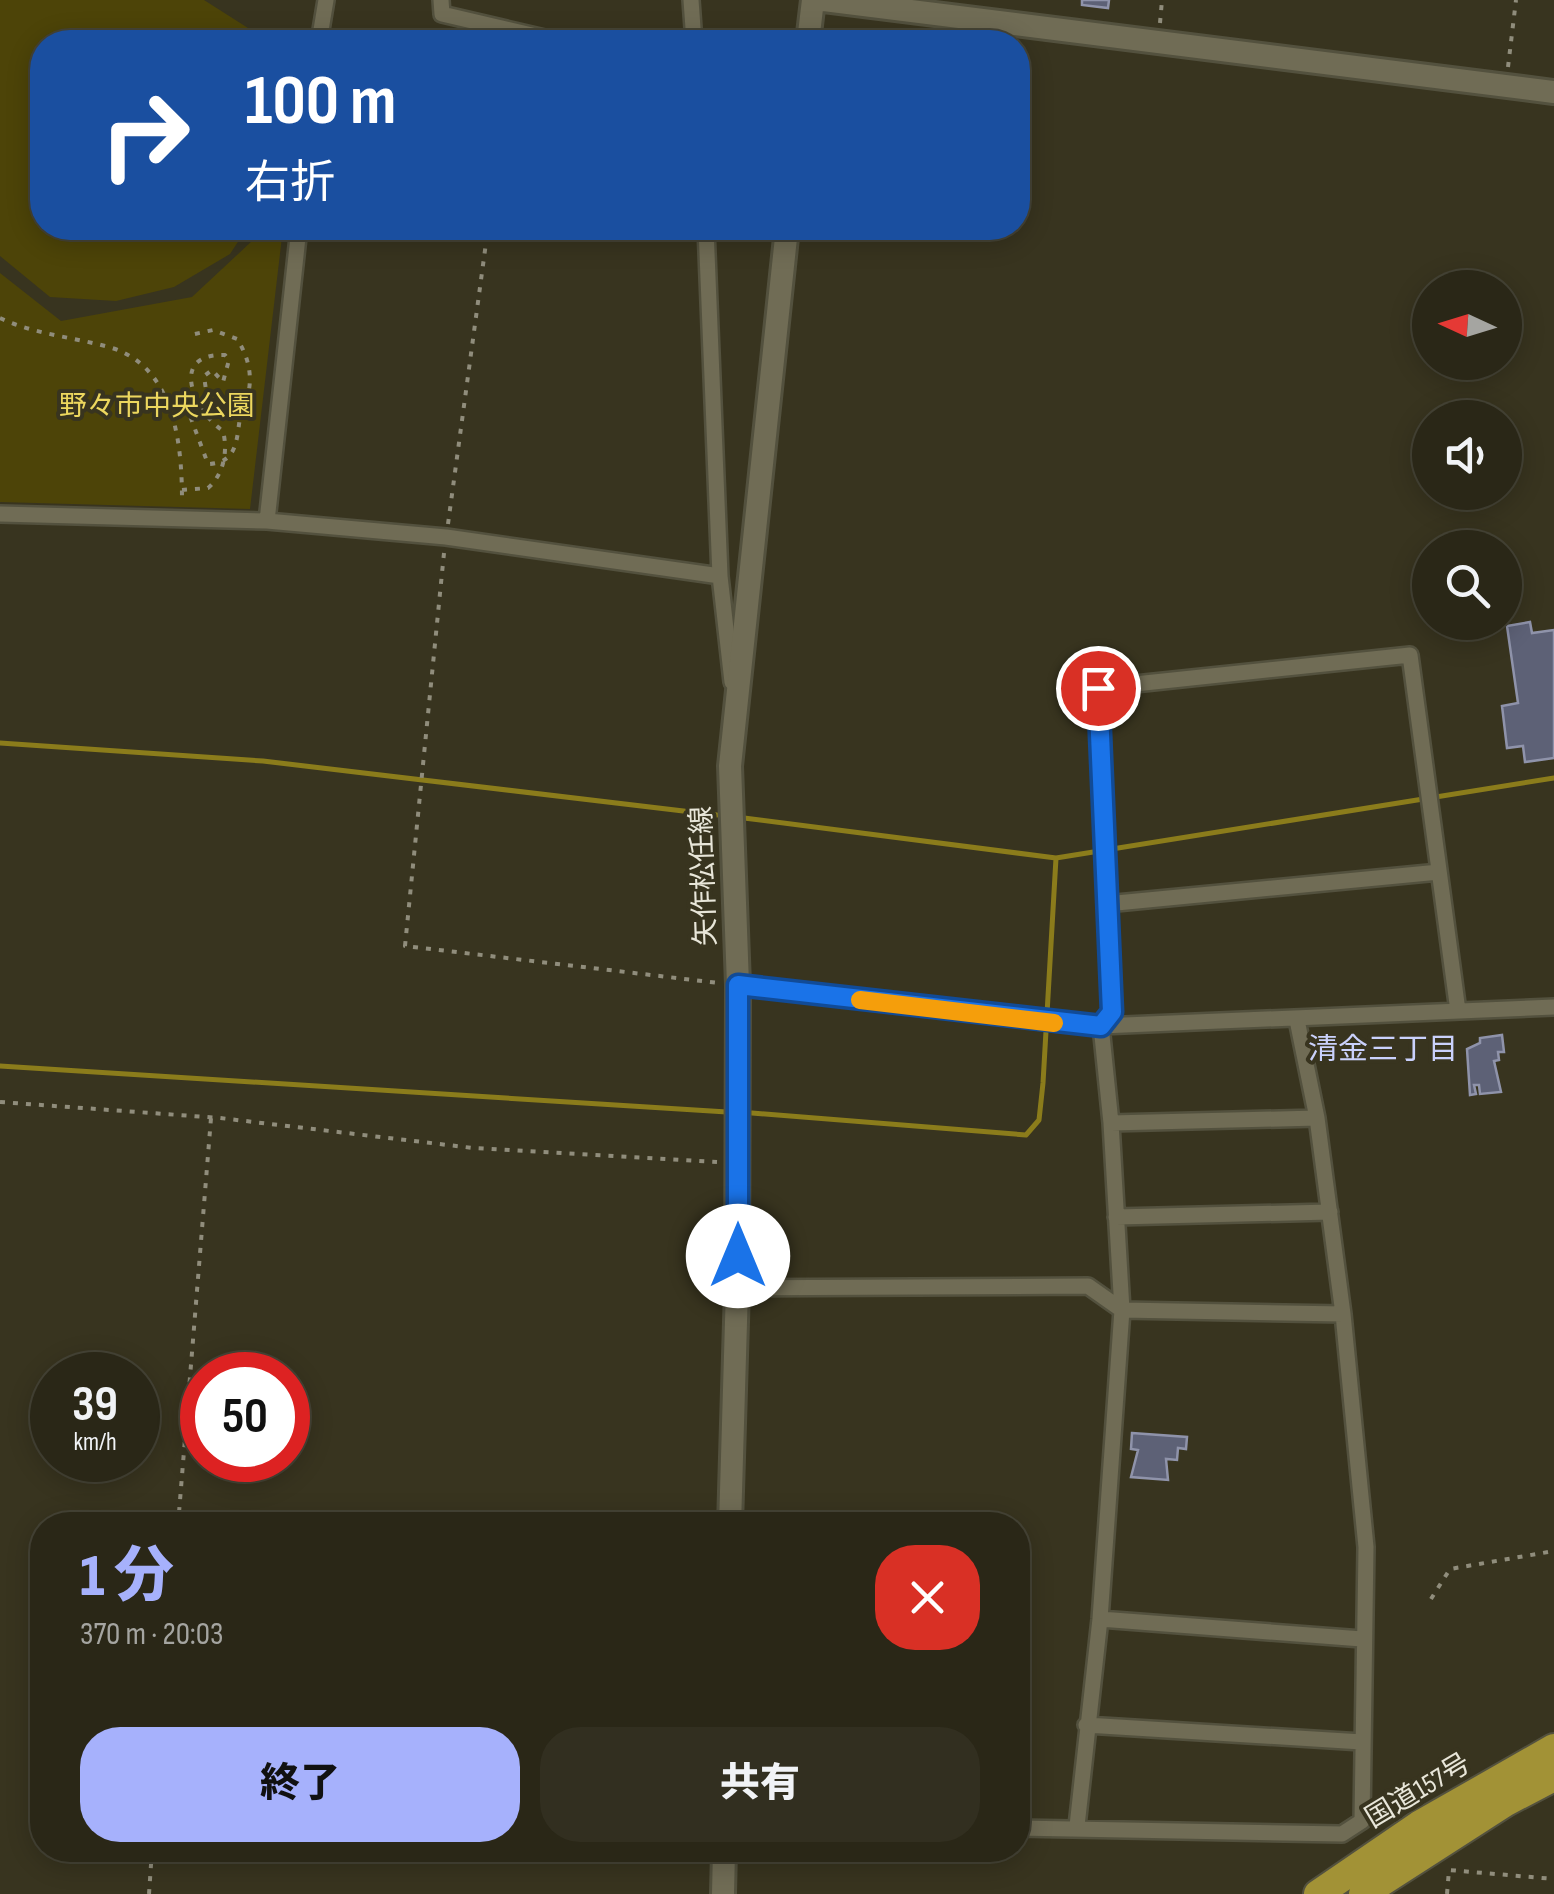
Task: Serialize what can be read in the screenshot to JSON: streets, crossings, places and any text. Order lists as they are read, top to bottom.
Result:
{
  "streets": {
    "highway": ["国道157号"],
    "main road": ["矢作松任線"]
  },
  "districts": ["清金三丁目"],
  "parks": ["野々市中央公園"],
  "north": "left",
  "page": {
    "turn": ["100 m", "右折"],
    "speed": "39 km/h",
    "limit": "50",
    "heading": ["1 分", "370 m · 20:03"],
    "buttons": ["終了", "共有"]
  }
}
